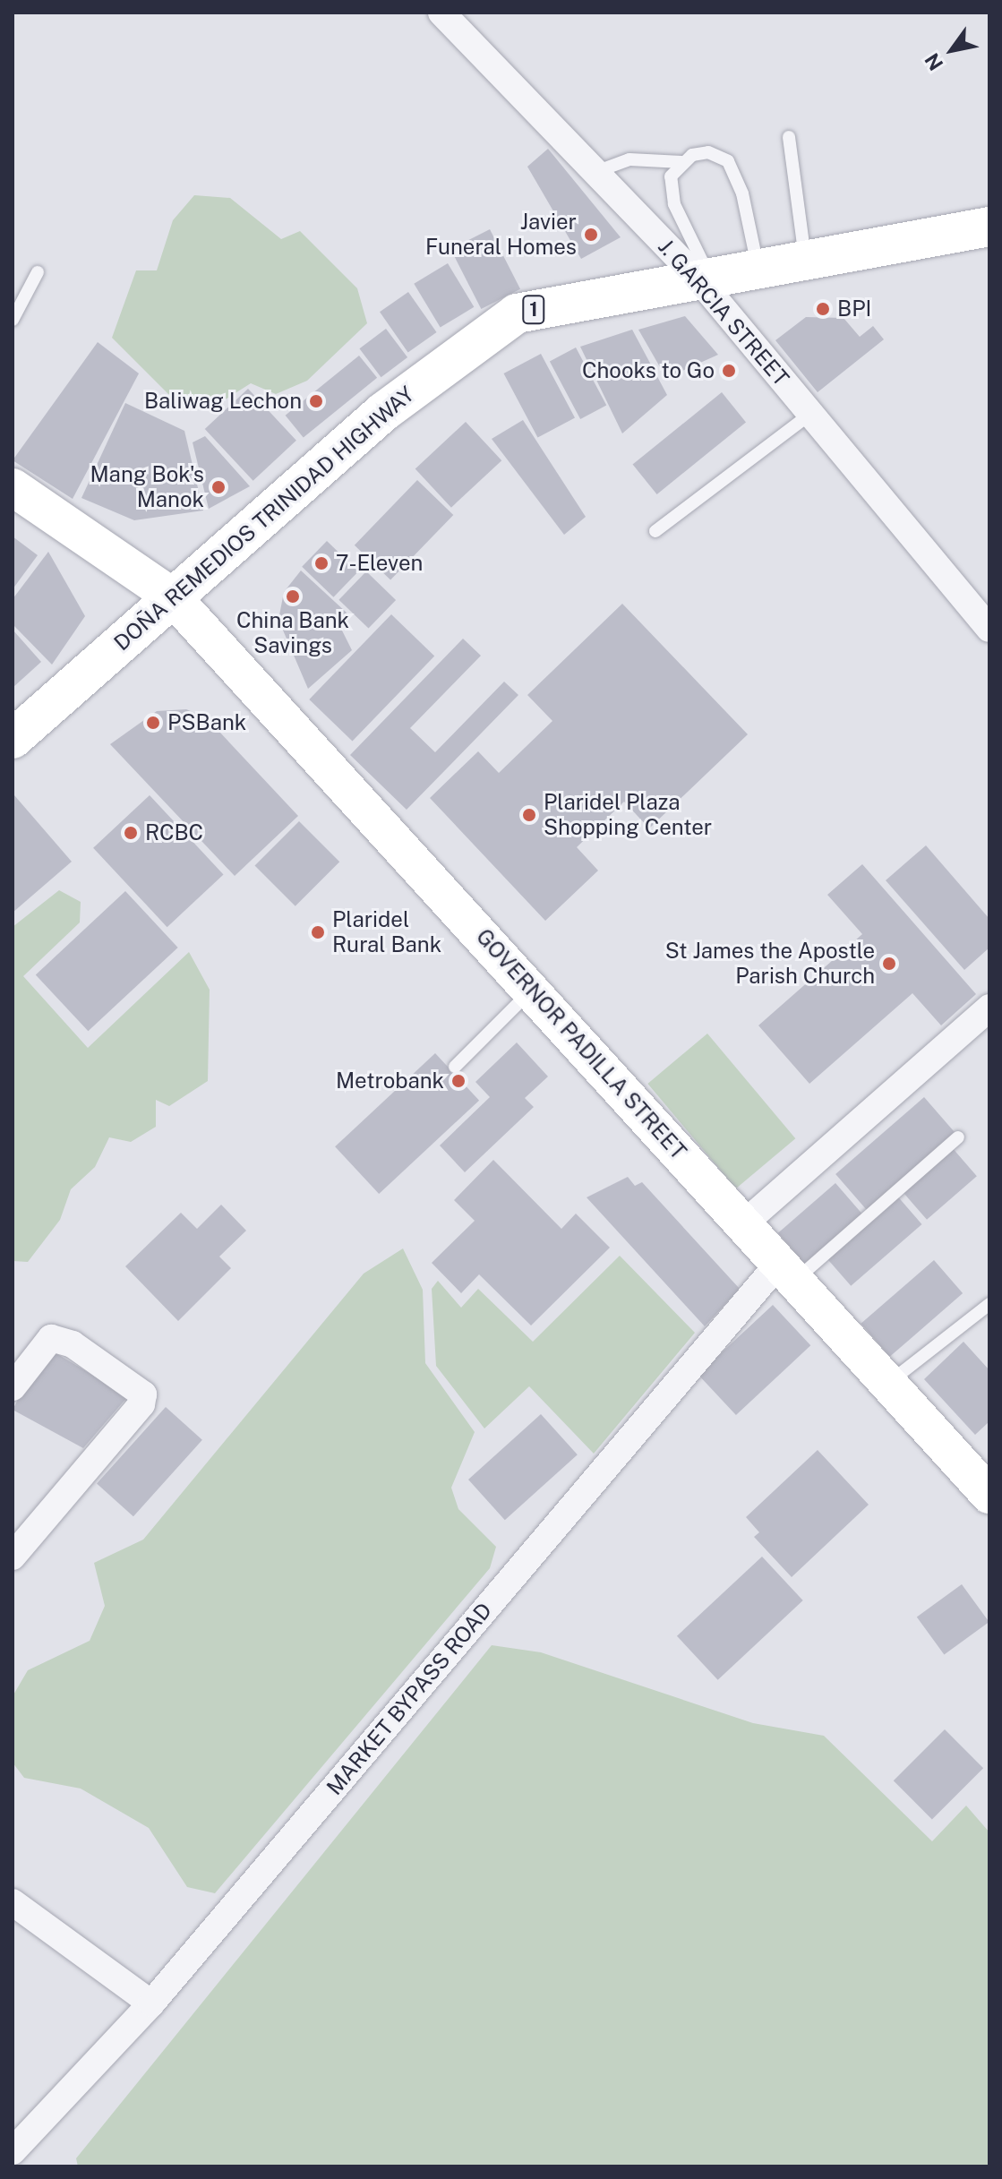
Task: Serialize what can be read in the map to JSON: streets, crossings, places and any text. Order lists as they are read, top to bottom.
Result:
{
  "streets": {
    "main road": ["1", "DOÑA REMEDIOS TRINIDAD HIGHWAY", "GOVERNOR PADILLA STREET"],
    "street": ["J. GARCIA STREET", "MARKET BYPASS ROAD"]
  },
  "crossings": [
    ["J. GARCIA STREET", "DOÑA REMEDIOS TRINIDAD HIGHWAY"],
    ["DOÑA REMEDIOS TRINIDAD HIGHWAY", "GOVERNOR PADILLA STREET"],
    ["GOVERNOR PADILLA STREET", "MARKET BYPASS ROAD"]
  ],
  "places": [
    "Javier Funeral Homes",
    "BPI",
    "Chooks to Go",
    "Baliwag Lechon",
    "Mang Bok's Manok",
    "7-Eleven",
    "China Bank Savings",
    "PSBank",
    "Plaridel Plaza Shopping Center",
    "RCBC",
    "Plaridel Rural Bank",
    "St James the Apostle Parish Church",
    "Metrobank"
  ],
  "north": "bottom left"
}
